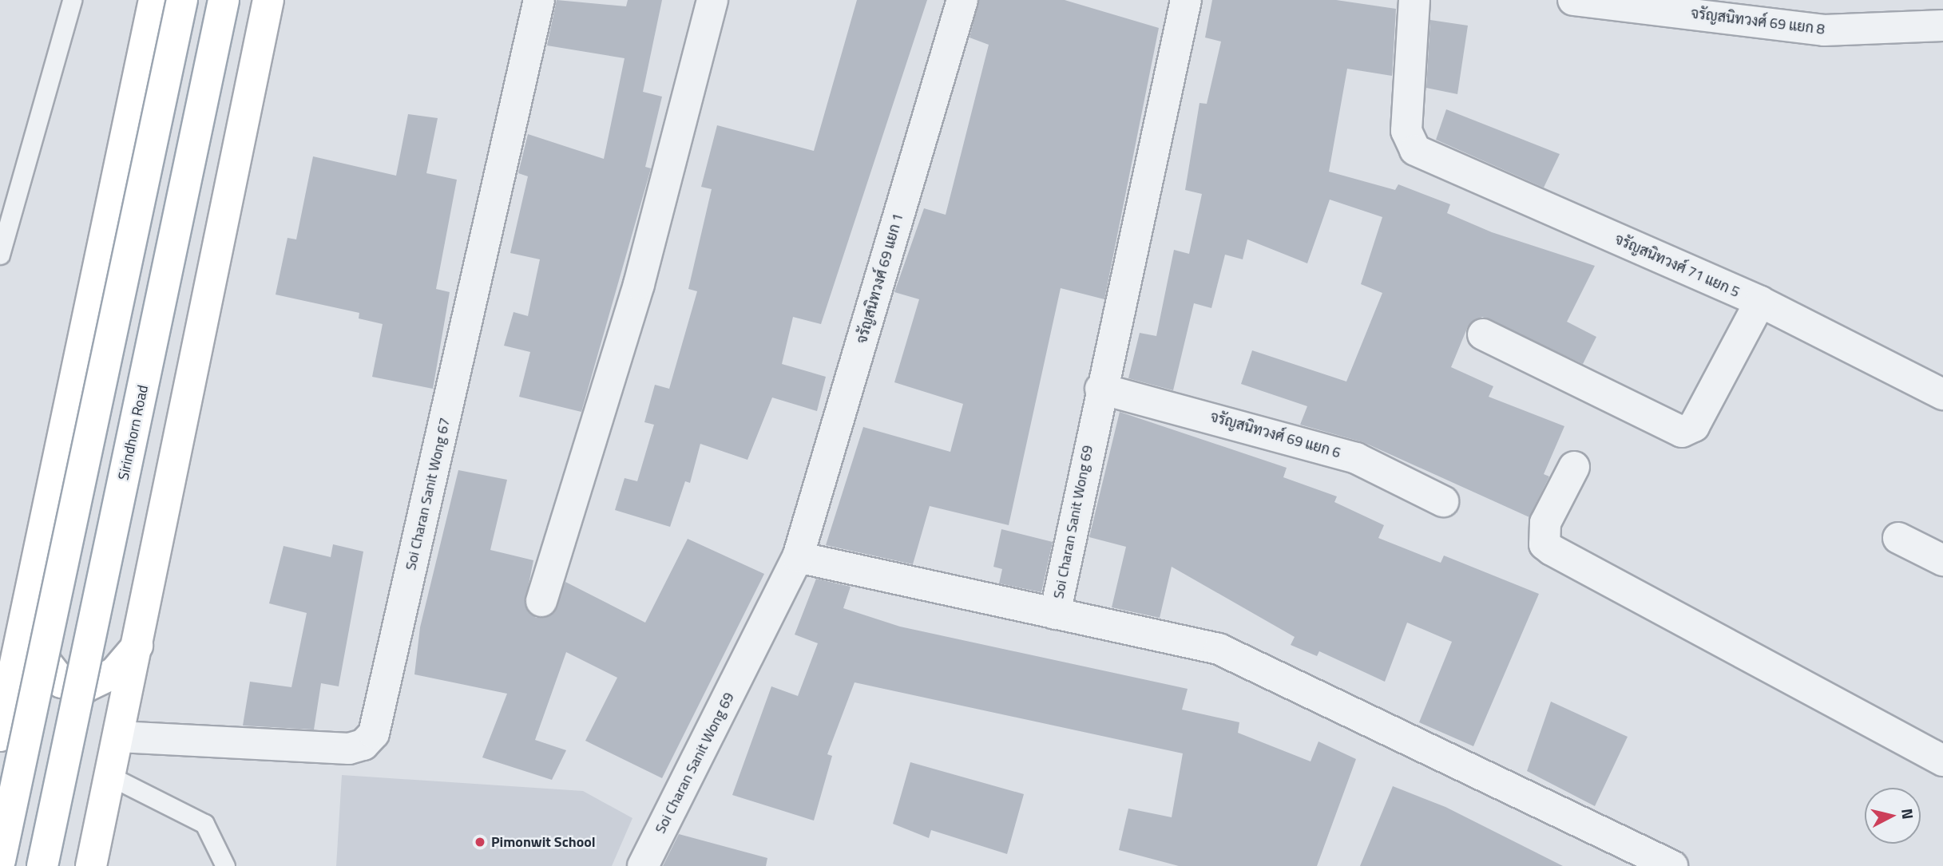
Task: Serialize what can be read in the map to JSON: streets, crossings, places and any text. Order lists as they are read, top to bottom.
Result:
{
  "streets": {
    "main road": ["Sirindhorn Road"],
    "street": [
      "จรัญสนิทวงศ์ 69 แยก 8",
      "จรัญสนิทวงศ์ 71 แยก 5",
      "จรัญสนิทวงศ์ 69 แยก 1",
      "จรัญสนิทวงศ์ 69 แยก 6",
      "Soi Charan Sanit Wong 67",
      "Soi Charan Sanit Wong 69"
    ]
  },
  "crossings": [
    ["จรัญสนิทวงศ์ 69 แยก 1", "Soi Charan Sanit Wong 69"],
    ["จรัญสนิทวงศ์ 69 แยก 6", "Soi Charan Sanit Wong 69"]
  ],
  "places": ["Pimonwit School"],
  "north": "right"
}
